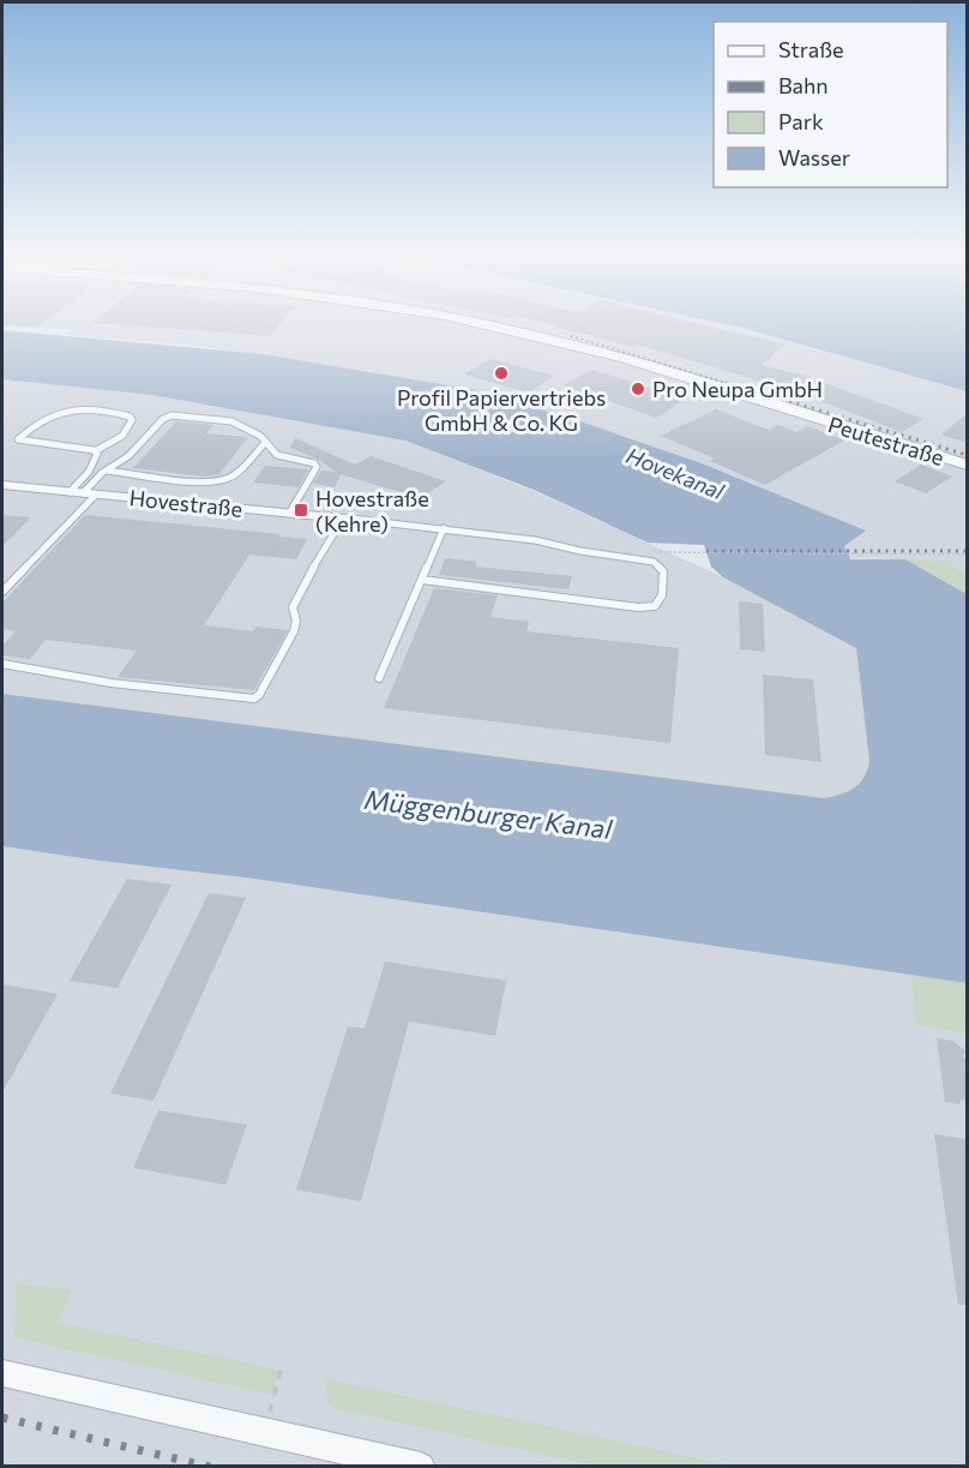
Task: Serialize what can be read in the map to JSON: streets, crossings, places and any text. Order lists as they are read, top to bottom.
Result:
{
  "streets": {
    "street": ["Peutestraße", "Hovestraße"]
  },
  "water": ["Hovekanal", "Müggenburger Kanal"],
  "places": {
    "other": ["Profil Papiervertriebs GmbH & Co. KG", "Pro Neupa GmbH"],
    "transit": ["Hovestraße (Kehre)"]
  },
  "legend": [
    "Straße",
    "Bahn",
    "Park",
    "Wasser"
  ]
}
